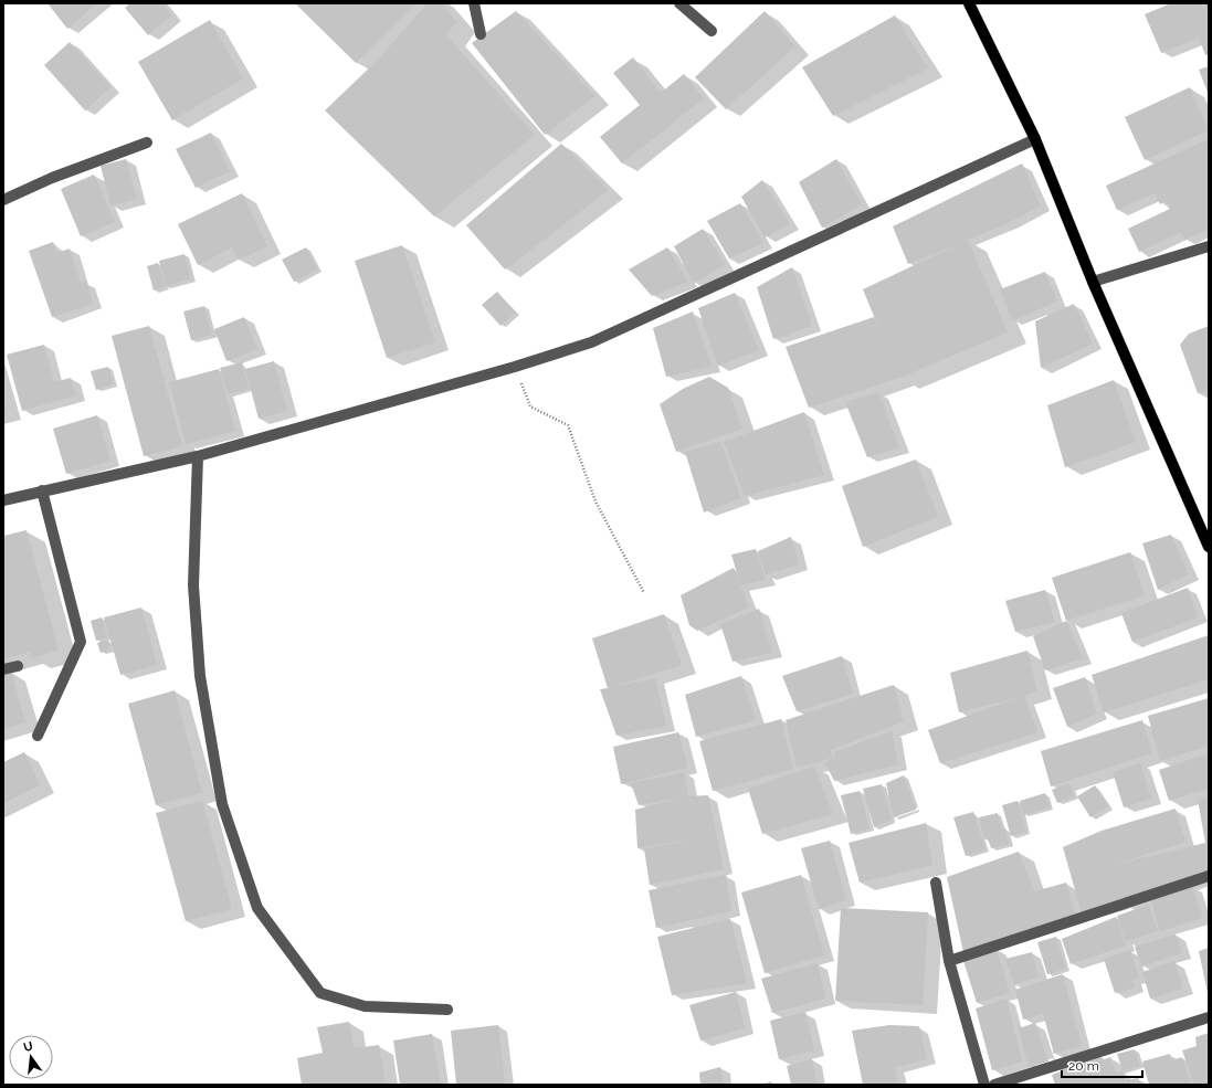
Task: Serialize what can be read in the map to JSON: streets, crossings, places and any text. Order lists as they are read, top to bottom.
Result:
{
  "scale_bar": "20 m",
  "north": "top"
}
